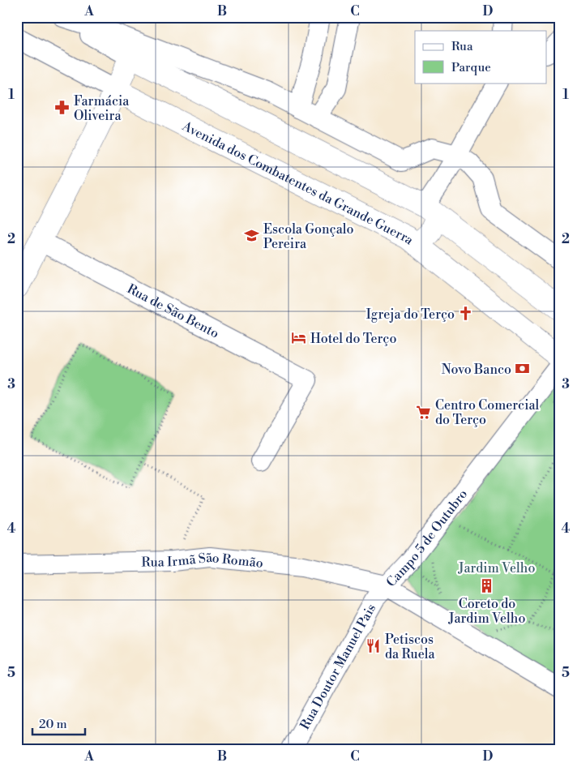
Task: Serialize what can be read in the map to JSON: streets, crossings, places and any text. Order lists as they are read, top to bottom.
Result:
{
  "streets": {
    "main road": ["Avenida dos Combatentes da Grande Guerra"],
    "street": [
      "Rua de São Bento",
      "Campo 5 de Outubro",
      "Rua Irmã São Romão",
      "Rua Doutor Manuel Pais"
    ]
  },
  "crossings": [
    ["Campo 5 de Outubro", "Rua Irmã São Romão"],
    ["Campo 5 de Outubro", "Rua Doutor Manuel Pais"],
    ["Rua Irmã São Romão", "Rua Doutor Manuel Pais"]
  ],
  "parks": ["Jardim Velho"],
  "places": {
    "pharmacy": ["Farmácia Oliveira"],
    "school or university": ["Escola Gonçalo Pereira"],
    "church": ["Igreja do Terço"],
    "hotel": ["Hotel do Terço"],
    "bank": ["Novo Banco"],
    "supermarket": ["Centro Comercial do Terço"],
    "building": ["Coreto do Jardim Velho"],
    "restaurant": ["Petiscos da Ruela"]
  },
  "legend": ["Rua", "Parque"],
  "scale_bar": "20 m",
  "grid": {
    "columns": [
      "A",
      "B",
      "C",
      "D"
    ],
    "rows": [
      "1",
      "2",
      "3",
      "4",
      "5"
    ]
  }
}
